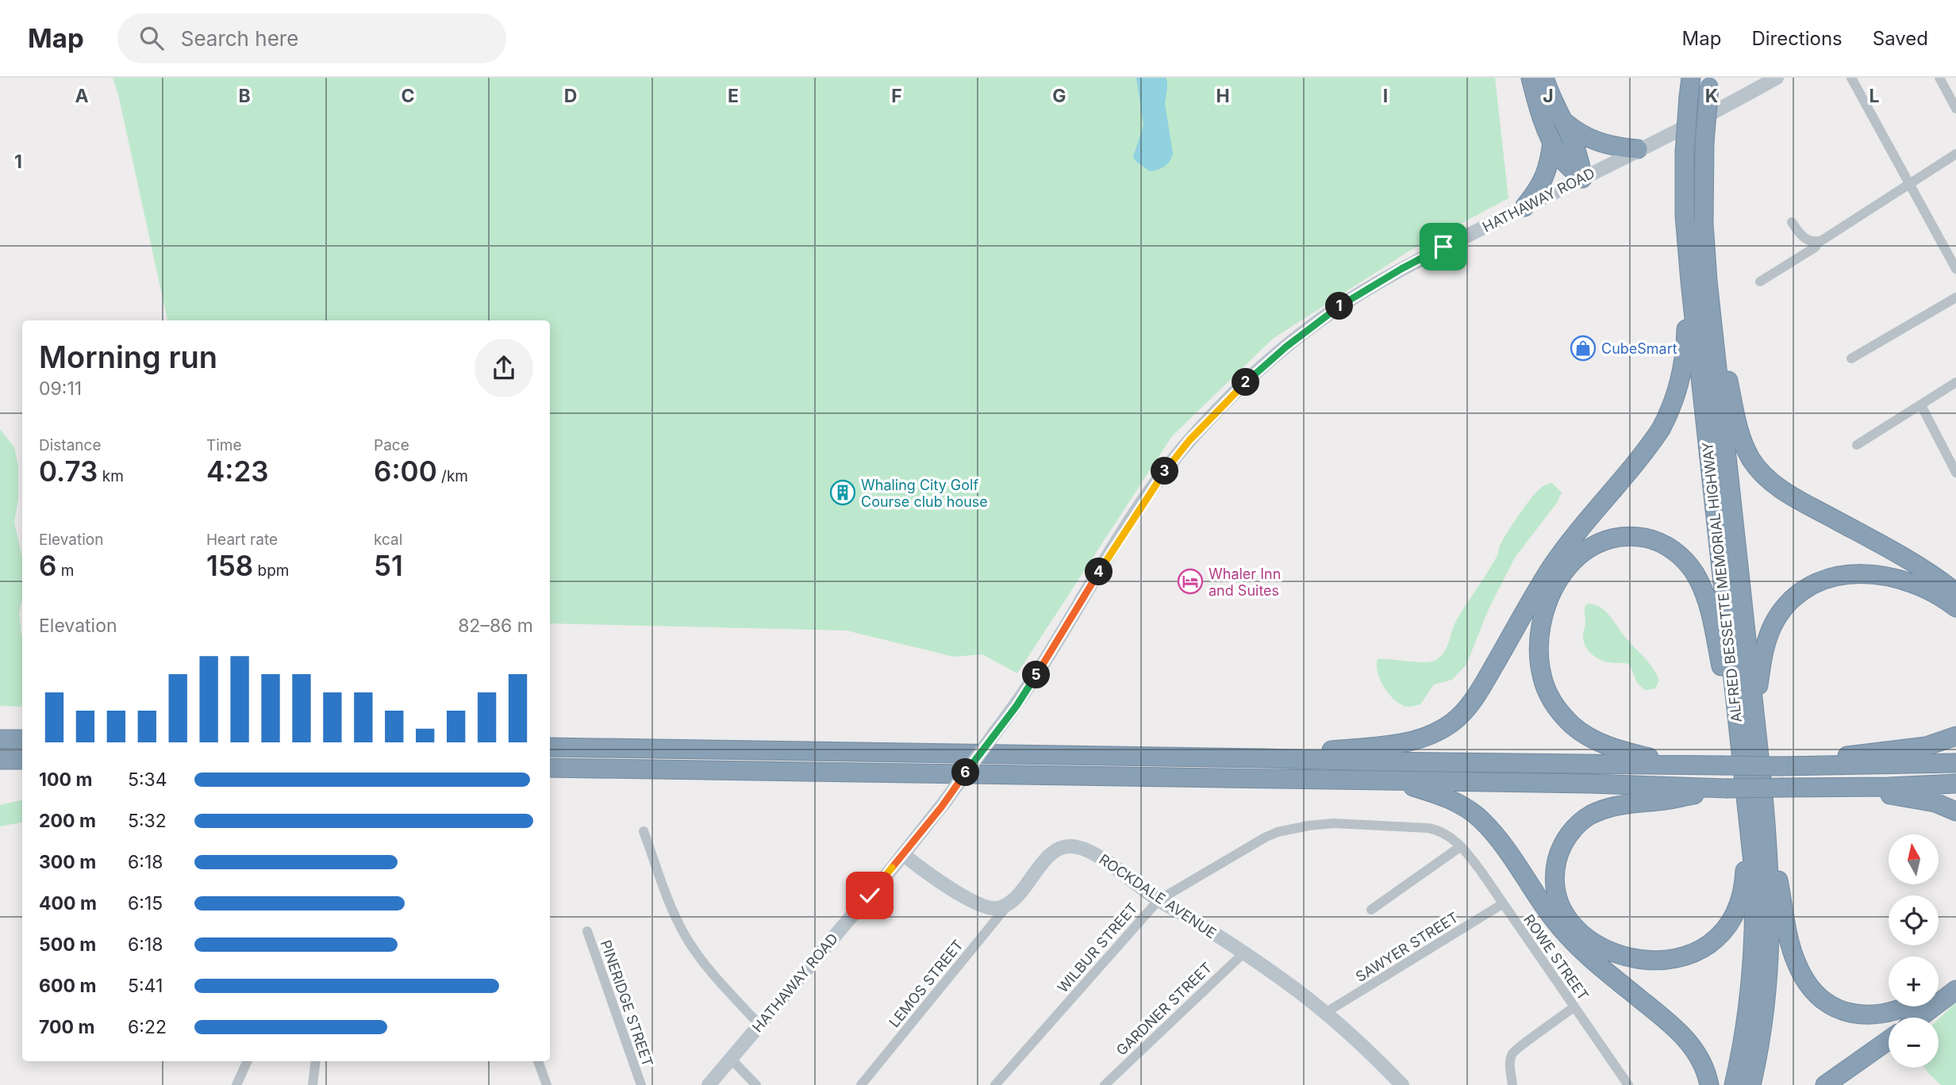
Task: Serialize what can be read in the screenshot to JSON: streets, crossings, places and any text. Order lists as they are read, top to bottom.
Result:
{
  "streets": {
    "highway": ["ALFRED BESSETTE MEMORIAL HIGHWAY"],
    "main road": ["HATHAWAY ROAD", "ROCKDALE AVENUE"],
    "street": [
      "SAWYER STREET",
      "WILBUR STREET",
      "ROWE STREET",
      "LEMOS STREET",
      "PINERIDGE STREET",
      "GARDNER STREET"
    ]
  },
  "crossings": [
    ["ROCKDALE AVENUE", "SAWYER STREET"],
    ["ROCKDALE AVENUE", "WILBUR STREET"],
    ["ROCKDALE AVENUE", "LEMOS STREET"],
    ["ROCKDALE AVENUE", "GARDNER STREET"],
    ["SAWYER STREET", "ROWE STREET"],
    ["WILBUR STREET", "ROWE STREET"]
  ],
  "places": {
    "shop": ["CubeSmart"],
    "building": ["Whaling City Golf Course club house"],
    "hotel": ["Whaler Inn and Suites"]
  },
  "north": "top",
  "page": {
    "header": "Map",
    "search": "Search here",
    "nav": ["Map", "Directions", "Saved"],
    "pins": [
      "1",
      "2",
      "3",
      "4",
      "5",
      "6"
    ],
    "heading": ["Morning run", "09:11"],
    "stats": [
      ["Distance", "0.73 km"],
      ["Time", "4:23"],
      ["Pace", "6:00 /km"],
      ["Elevation", "6 m"],
      ["Heart rate", "158 bpm"],
      ["kcal", "51"]
    ],
    "chart": ["Elevation", "82–86 m"],
    "list": [
      {
        "name": "100 m",
        "note": "5:34"
      },
      {
        "name": "200 m",
        "note": "5:32"
      },
      {
        "name": "300 m",
        "note": "6:18"
      },
      {
        "name": "400 m",
        "note": "6:15"
      },
      {
        "name": "500 m",
        "note": "6:18"
      },
      {
        "name": "600 m",
        "note": "5:41"
      },
      {
        "name": "700 m",
        "note": "6:22"
      }
    ],
    "map_buttons": ["+", "−"]
  },
  "grid": {
    "columns": [
      "A",
      "B",
      "C",
      "D",
      "E",
      "F",
      "G",
      "H",
      "I",
      "J",
      "K",
      "L"
    ],
    "rows": ["1"]
  }
}
